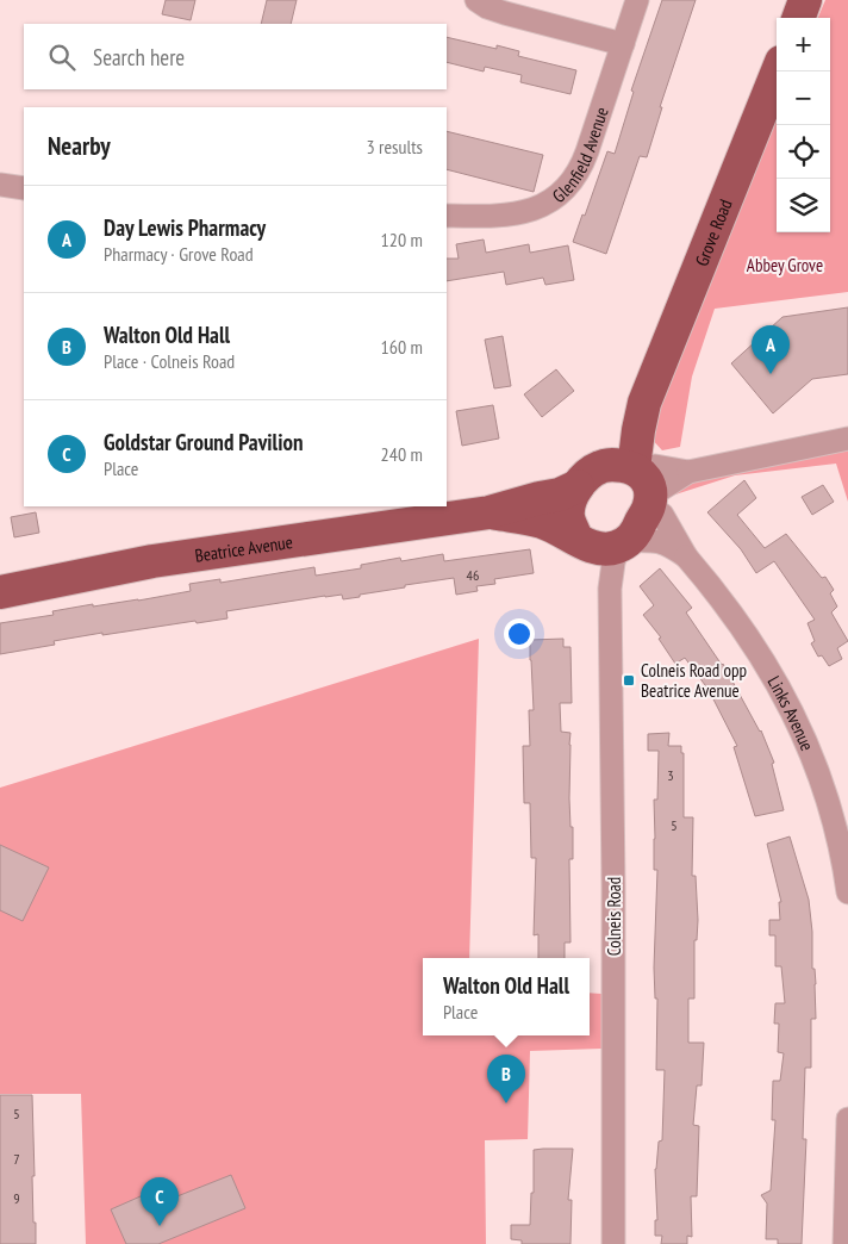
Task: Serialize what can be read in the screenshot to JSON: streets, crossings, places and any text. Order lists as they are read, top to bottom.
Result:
{
  "streets": {
    "main road": ["Grove Road", "Beatrice Avenue"],
    "street": ["Glenfield Avenue", "Links Avenue", "Colneis Road"]
  },
  "crossings": [
    ["Grove Road", "Beatrice Avenue"],
    ["Grove Road", "Links Avenue"],
    ["Grove Road", "Colneis Road"],
    ["Beatrice Avenue", "Links Avenue"],
    ["Beatrice Avenue", "Colneis Road"],
    ["Links Avenue", "Colneis Road"]
  ],
  "parks": ["Abbey Grove"],
  "places": {
    "transit": ["Colneis Road opp Beatrice Avenue"]
  },
  "house_numbers": [
    "46",
    "3",
    "5",
    "5",
    "7",
    "9"
  ],
  "page": {
    "map_buttons": ["+", "−"],
    "search": "Search here",
    "heading": ["Nearby", "3 results"],
    "list": [
      {
        "mark": "A",
        "name": "Day Lewis Pharmacy",
        "note": "Pharmacy · Grove Road",
        "value": "120 m"
      },
      {
        "mark": "B",
        "name": "Walton Old Hall",
        "note": "Place · Colneis Road",
        "value": "160 m"
      },
      {
        "mark": "C",
        "name": "Goldstar Ground Pavilion",
        "note": "Place",
        "value": "240 m"
      }
    ],
    "pins": ["A", "B", "C"],
    "popup": ["Walton Old Hall", "Place"]
  }
}
